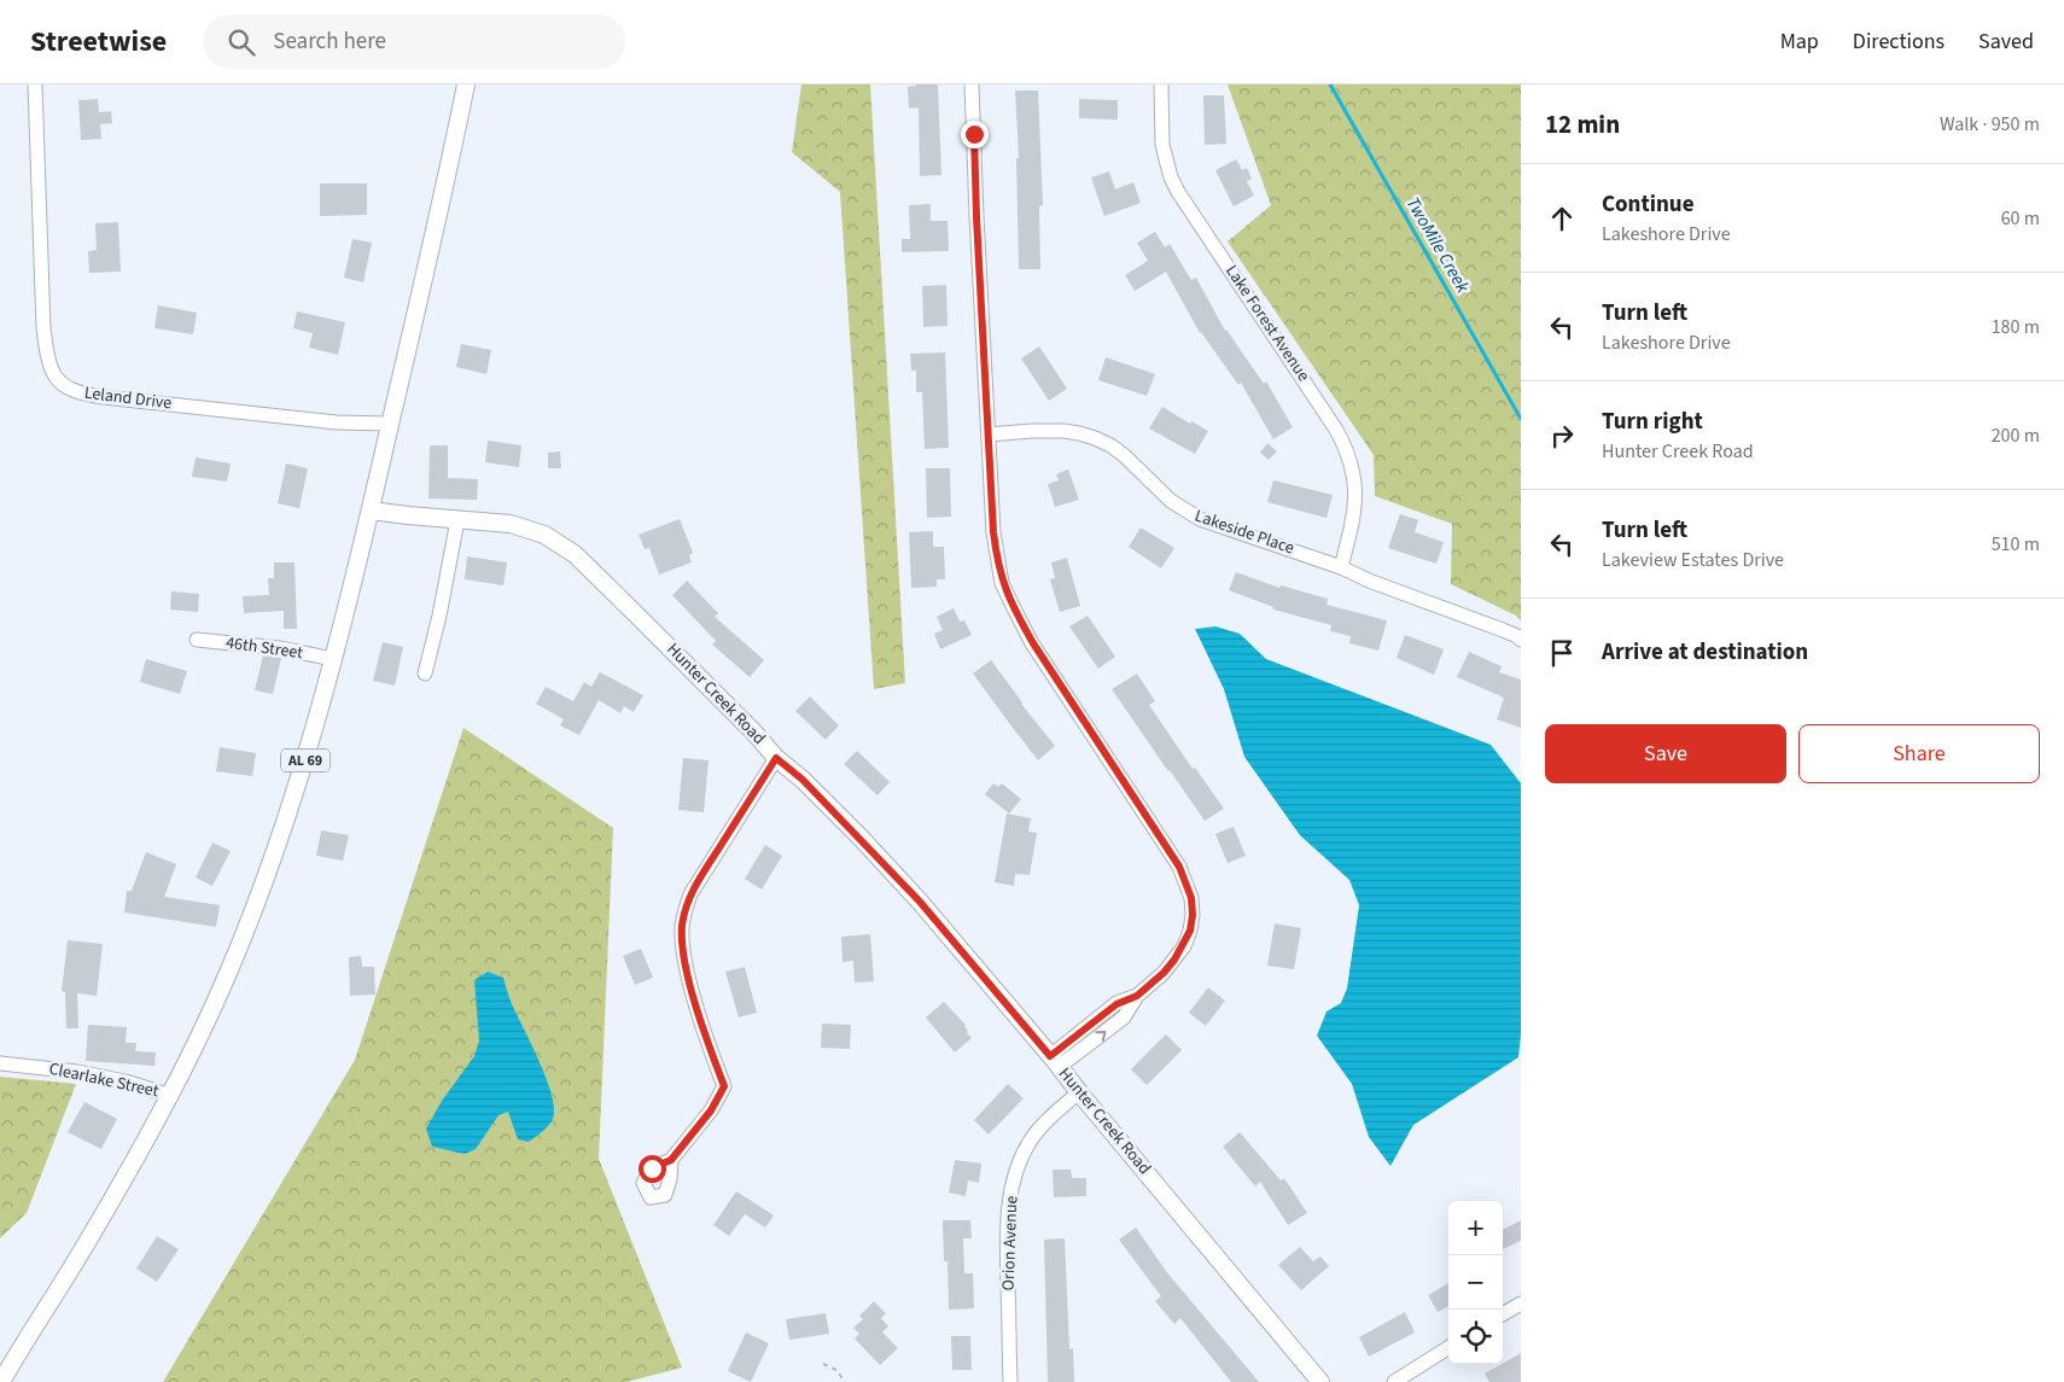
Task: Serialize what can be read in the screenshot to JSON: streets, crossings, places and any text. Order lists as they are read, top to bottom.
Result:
{
  "streets": {
    "main road": ["Hunter Creek Road", "AL 69"],
    "street": [
      "Lake Forest Avenue",
      "Leland Drive",
      "Lakeside Place",
      "46th Street",
      "Clearlake Street",
      "Orion Avenue"
    ]
  },
  "crossings": [
    ["Lake Forest Avenue", "Lakeside Place"],
    ["Leland Drive", "AL 69"],
    ["46th Street", "AL 69"],
    ["Hunter Creek Road", "AL 69"],
    ["Hunter Creek Road", "Orion Avenue"],
    ["AL 69", "Clearlake Street"]
  ],
  "water": ["TwoMile Creek"],
  "page": {
    "header": "Streetwise",
    "search": "Search here",
    "nav": ["Map", "Directions", "Saved"],
    "heading": ["12 min", "Walk · 950 m"],
    "list": [
      ["Continue", "Lakeshore Drive", "60 m"],
      ["Turn left", "Lakeshore Drive", "180 m"],
      ["Turn right", "Hunter Creek Road", "200 m"],
      ["Turn left", "Lakeview Estates Drive", "510 m"],
      "Arrive at destination"
    ],
    "buttons": ["Save", "Share"],
    "map_buttons": ["+", "−"]
  }
}
